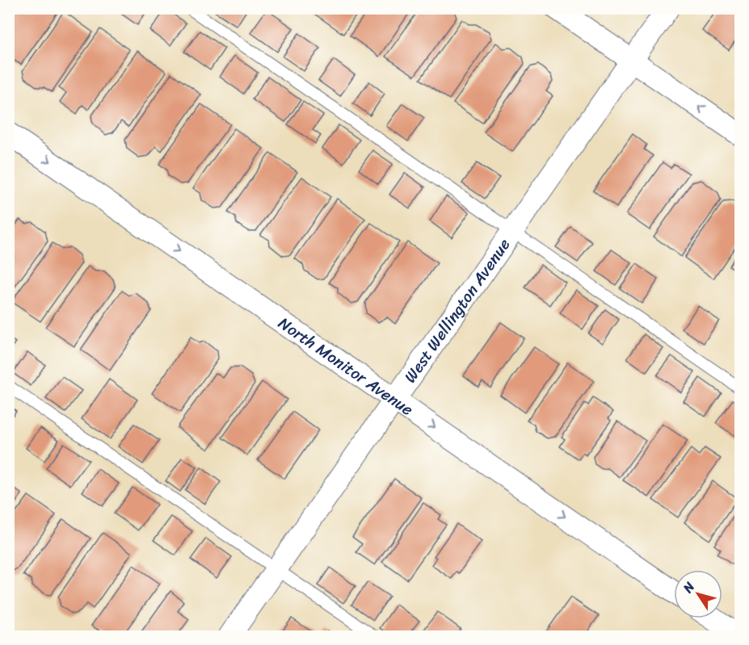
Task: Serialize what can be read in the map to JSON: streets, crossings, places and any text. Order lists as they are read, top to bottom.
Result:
{
  "streets": {
    "street": ["West Wellington Avenue", "North Monitor Avenue"]
  },
  "crossings": [
    ["West Wellington Avenue", "North Monitor Avenue"]
  ],
  "one_way": ["North Monitor Avenue"],
  "north": "top left"
}
